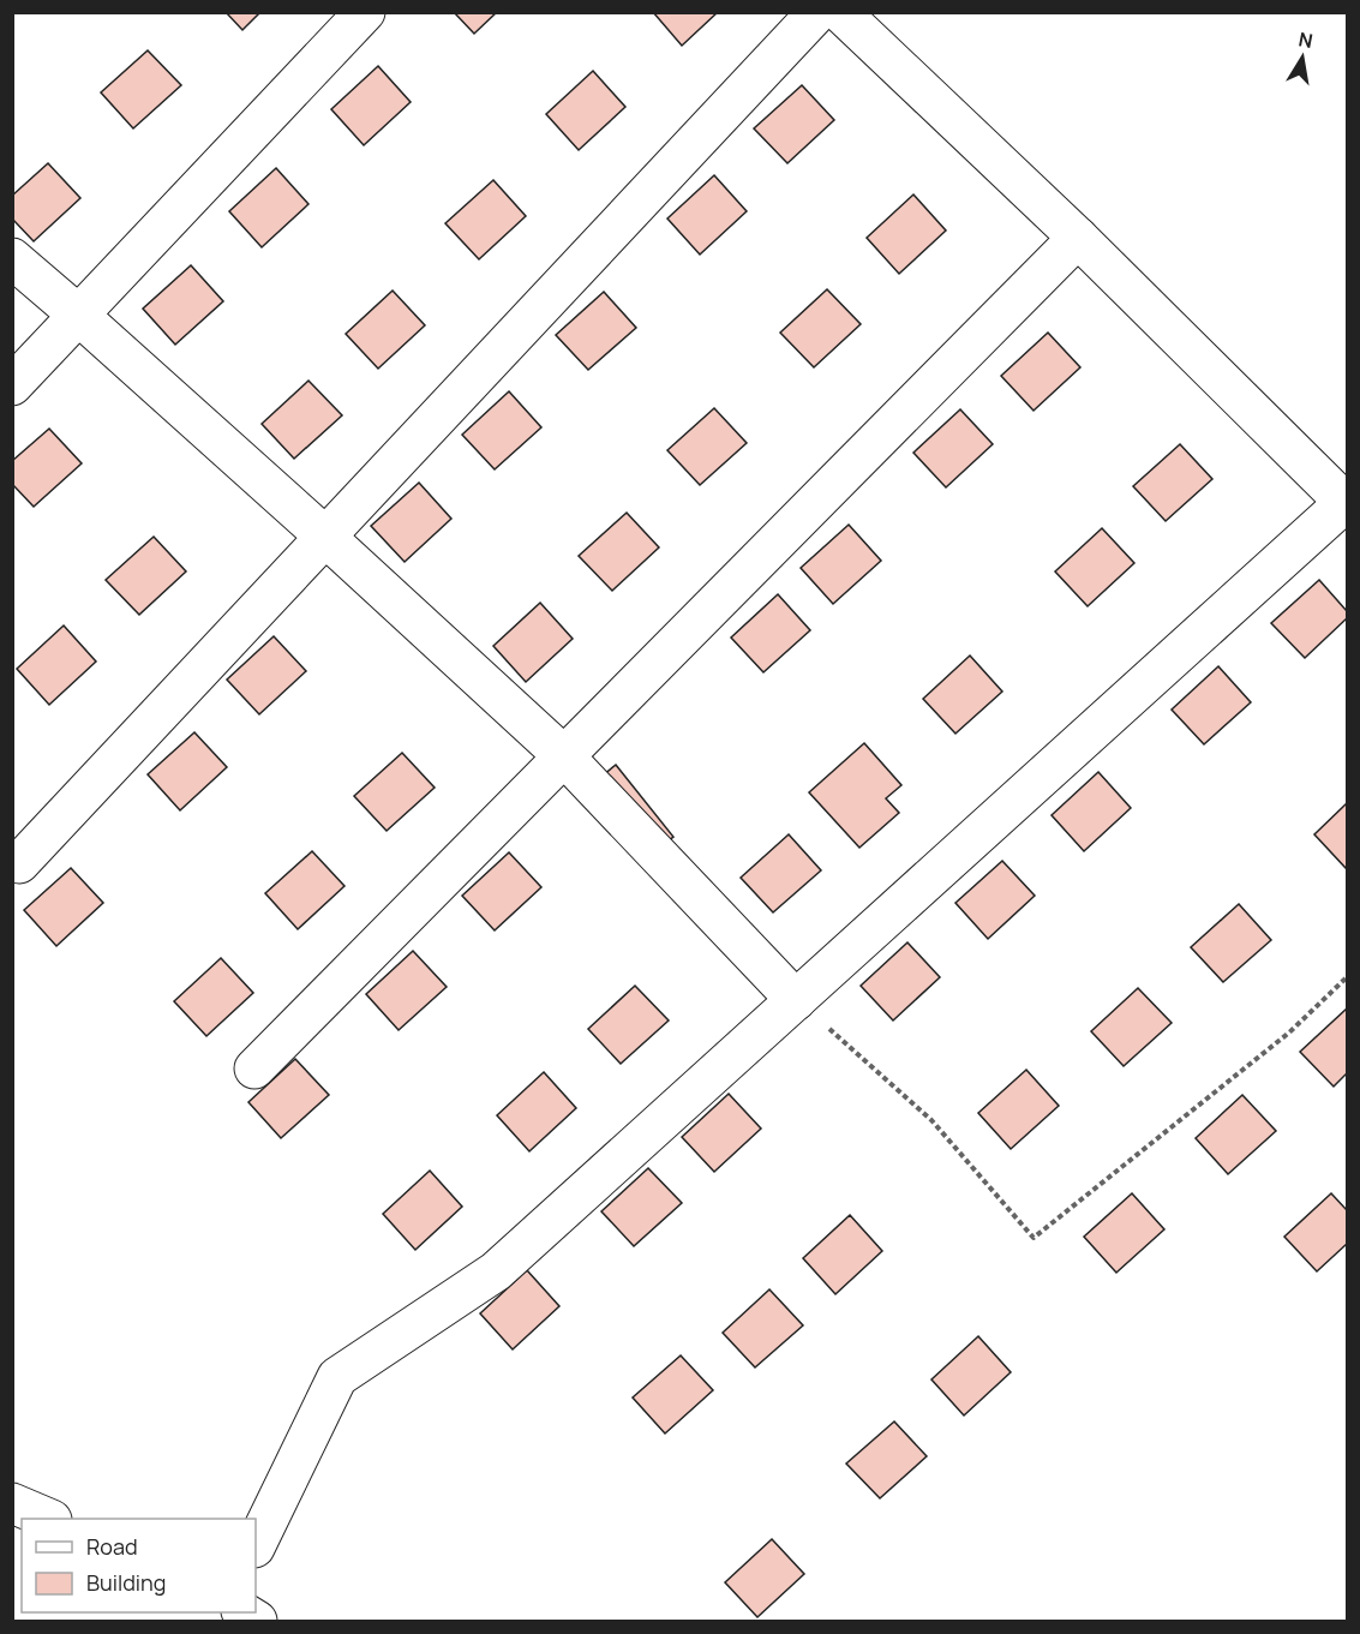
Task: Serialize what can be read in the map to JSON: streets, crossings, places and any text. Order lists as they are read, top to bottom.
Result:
{
  "legend": ["Road", "Building"],
  "north": "top"
}
